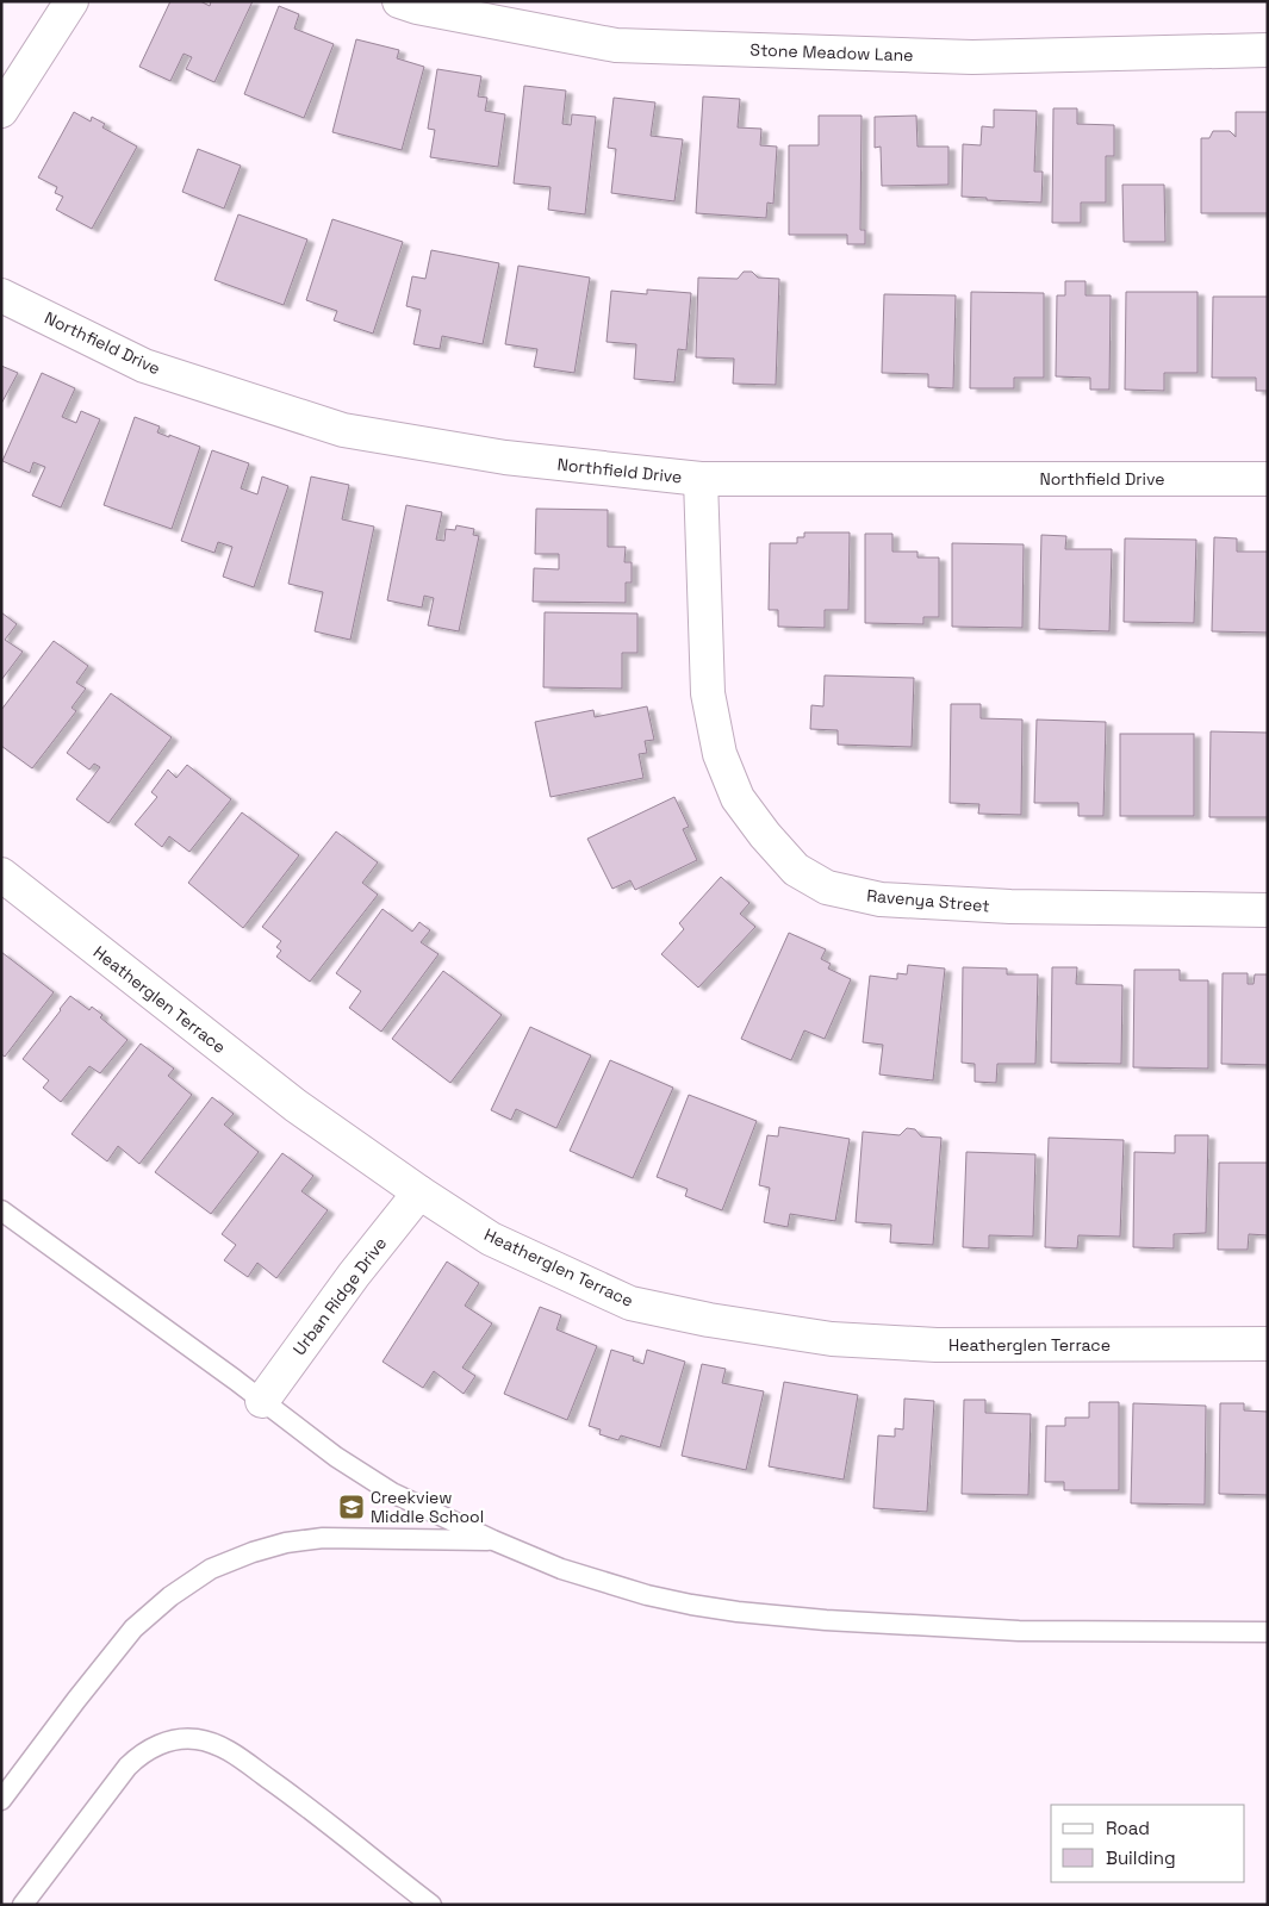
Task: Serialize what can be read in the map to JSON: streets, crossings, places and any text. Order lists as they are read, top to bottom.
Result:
{
  "streets": {
    "street": [
      "Stone Meadow Lane",
      "Northfield Drive",
      "Ravenya Street",
      "Heatherglen Terrace",
      "Urban Ridge Drive"
    ]
  },
  "crossings": [
    ["Northfield Drive", "Ravenya Street"],
    ["Heatherglen Terrace", "Urban Ridge Drive"]
  ],
  "places": {
    "school or university": ["Creekview Middle School"]
  },
  "legend": ["Road", "Building"]
}
